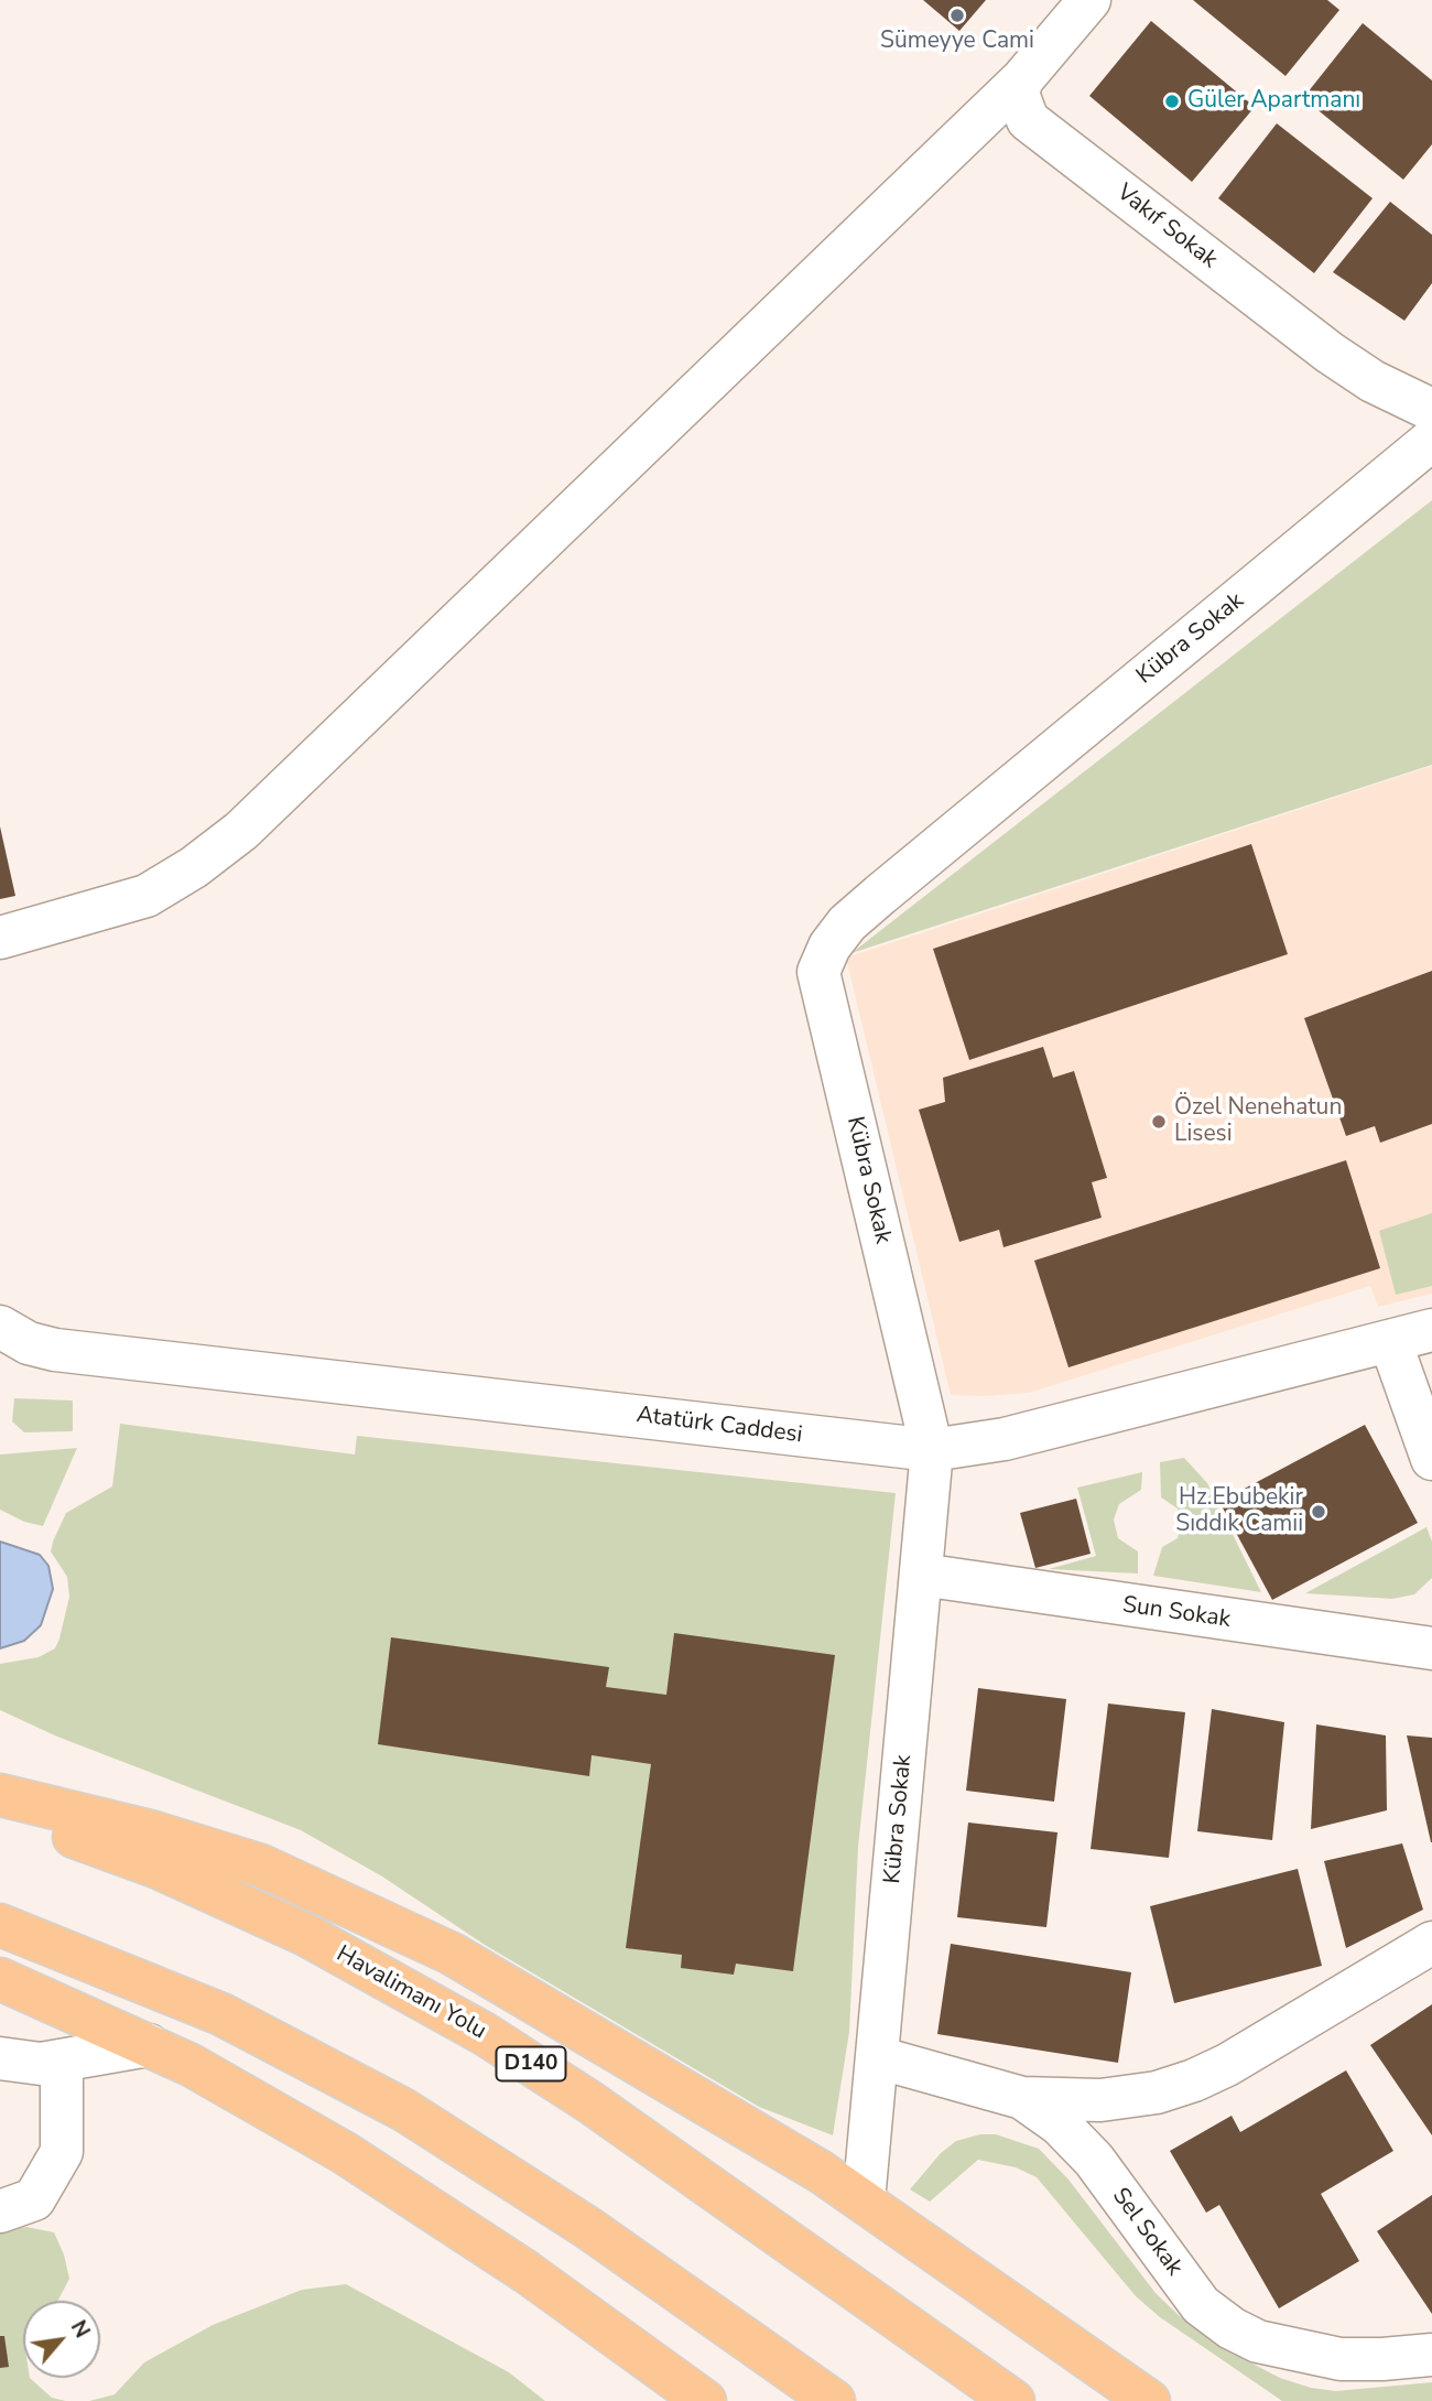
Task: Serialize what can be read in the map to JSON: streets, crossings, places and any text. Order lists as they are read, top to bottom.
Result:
{
  "streets": {
    "highway": ["Havalimanı Yolu", "D140"],
    "street": [
      "Vakıf Sokak",
      "Kübra Sokak",
      "Atatürk Caddesi",
      "Sun Sokak",
      "Sel Sokak"
    ]
  },
  "crossings": [
    ["Kübra Sokak", "Atatürk Caddesi"],
    ["Kübra Sokak", "Sun Sokak"],
    ["Kübra Sokak", "Sel Sokak"]
  ],
  "places": [
    "Sümeyye Cami",
    "Güler Apartmanı",
    "Özel Nenehatun Lisesi",
    "Hz.Ebubekir Sıddık Camii"
  ],
  "north": "top right"
}
